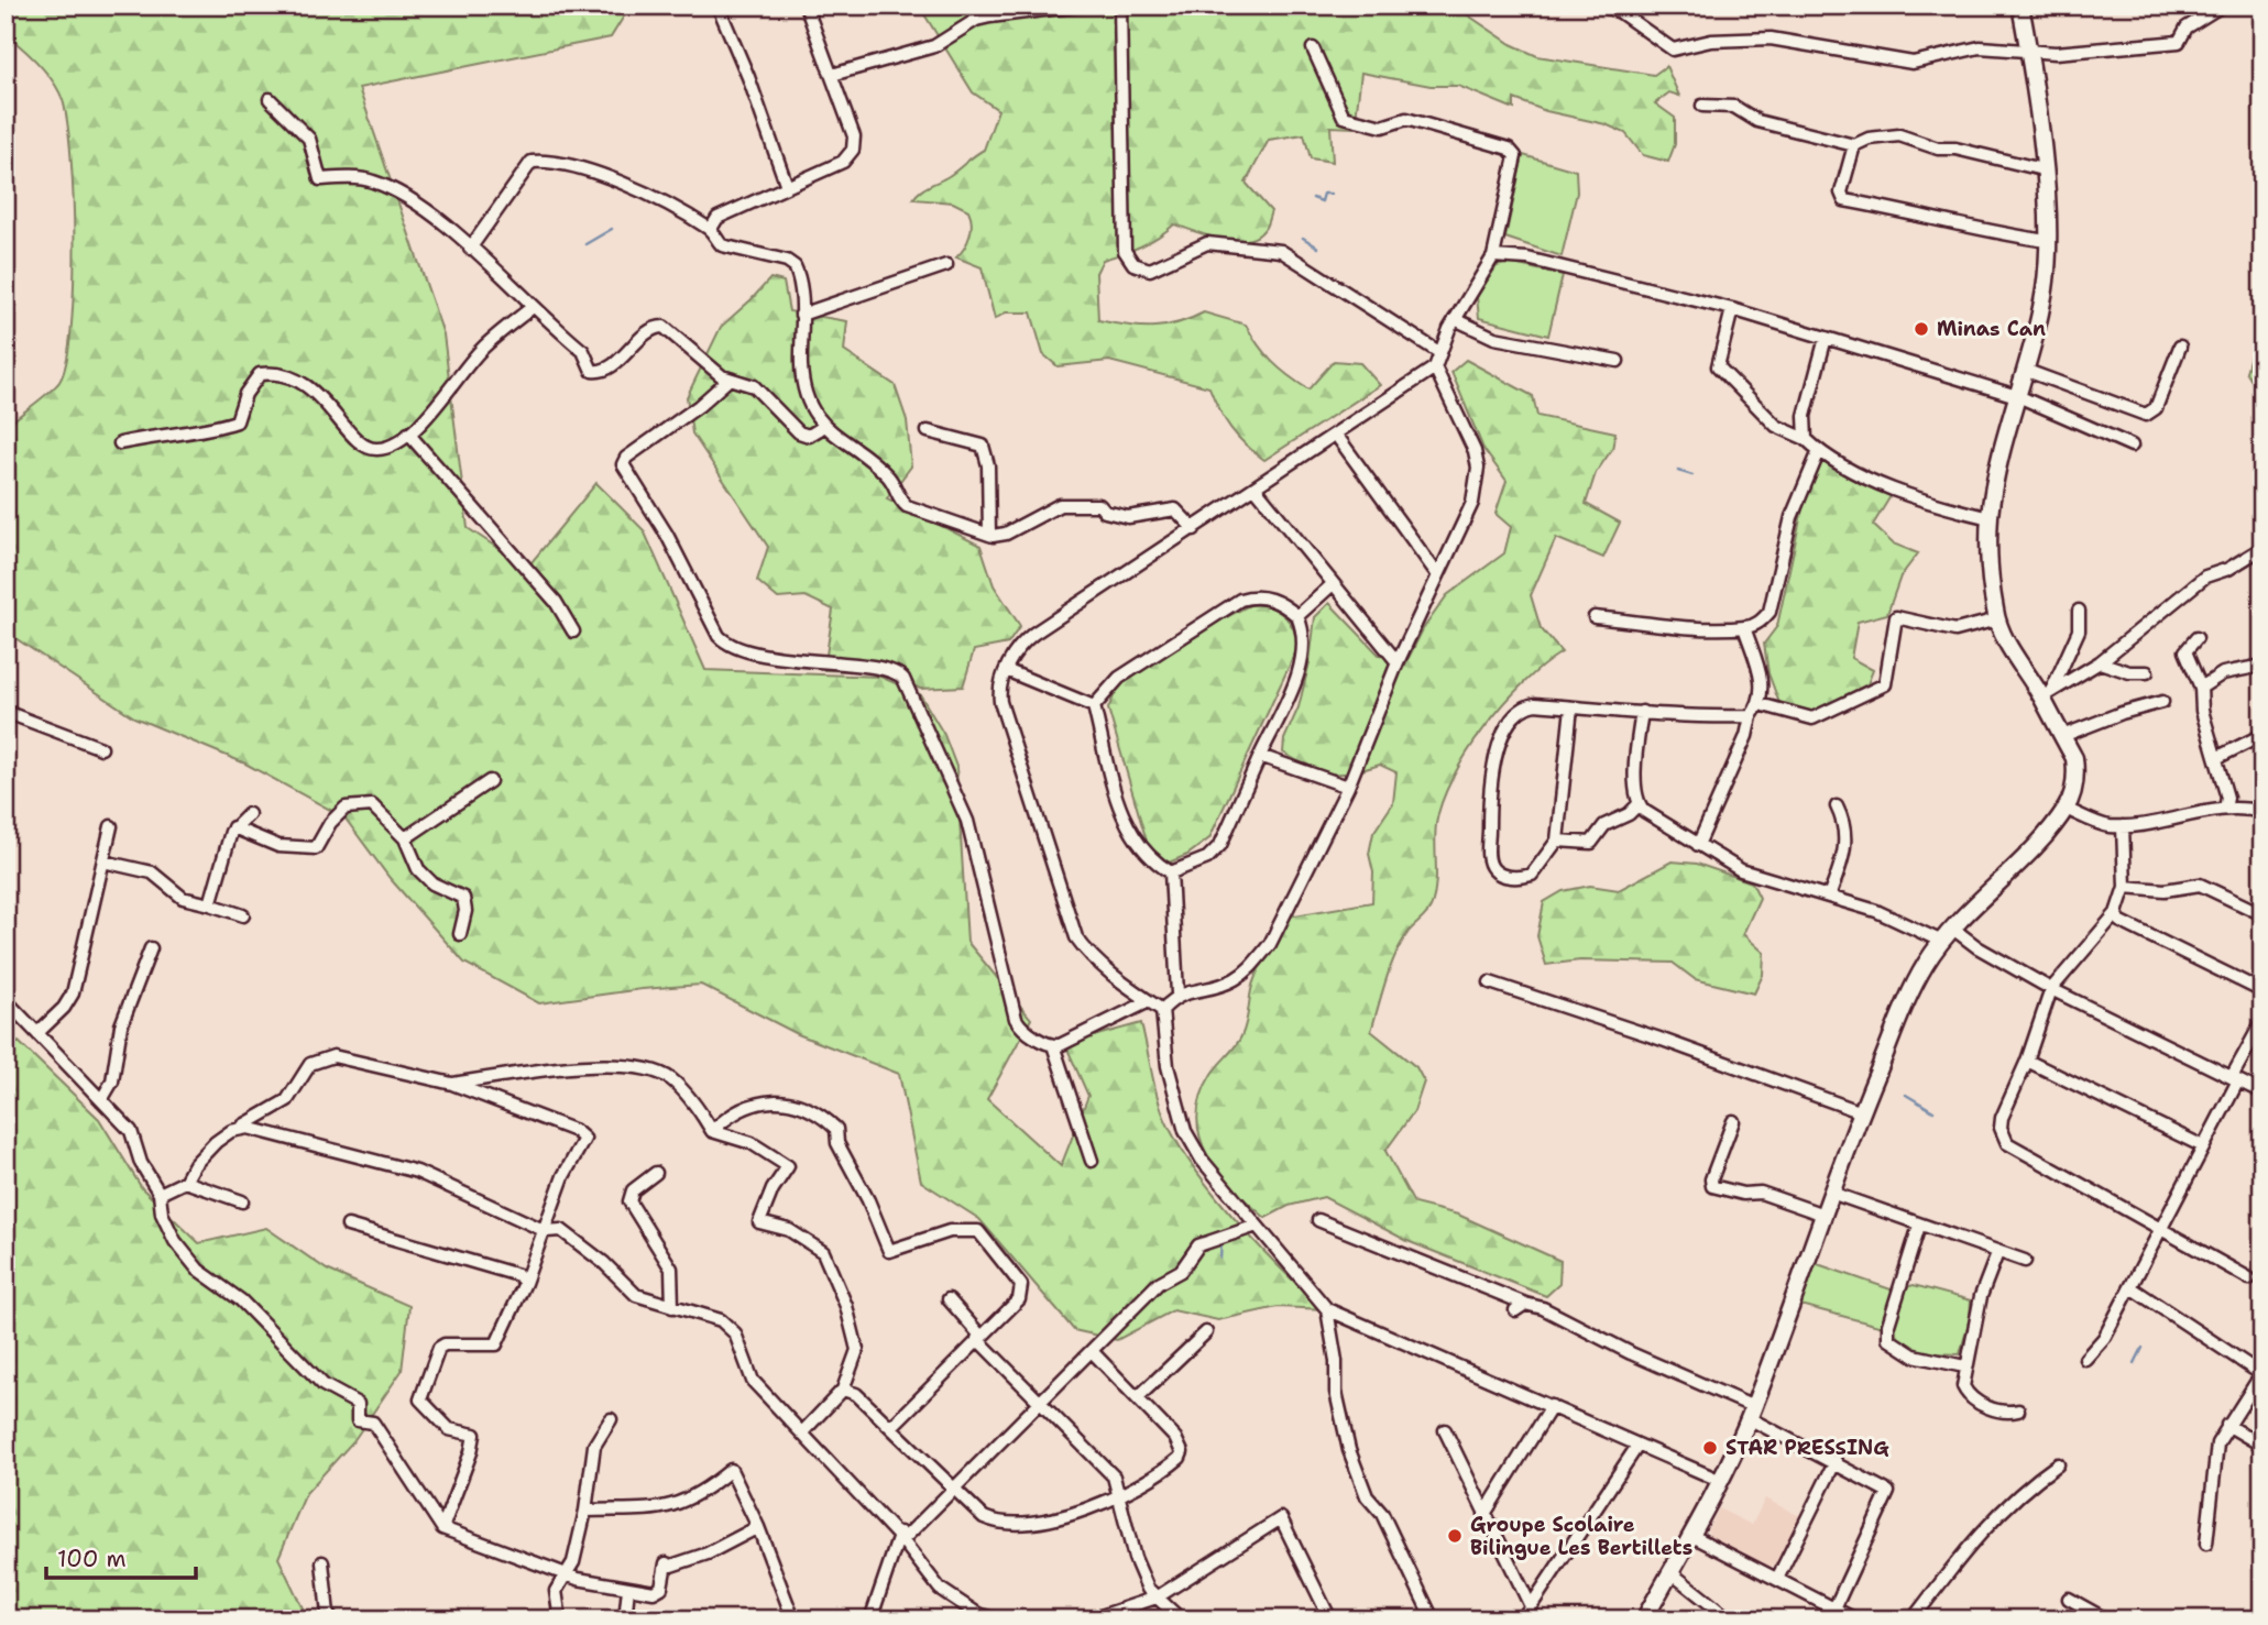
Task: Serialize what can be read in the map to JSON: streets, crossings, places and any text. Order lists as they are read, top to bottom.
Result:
{
  "places": ["Minas Can", "STAR PRESSING", "Groupe Scolaire Bilingue Les Bertillets"],
  "scale_bar": "100 m"
}
